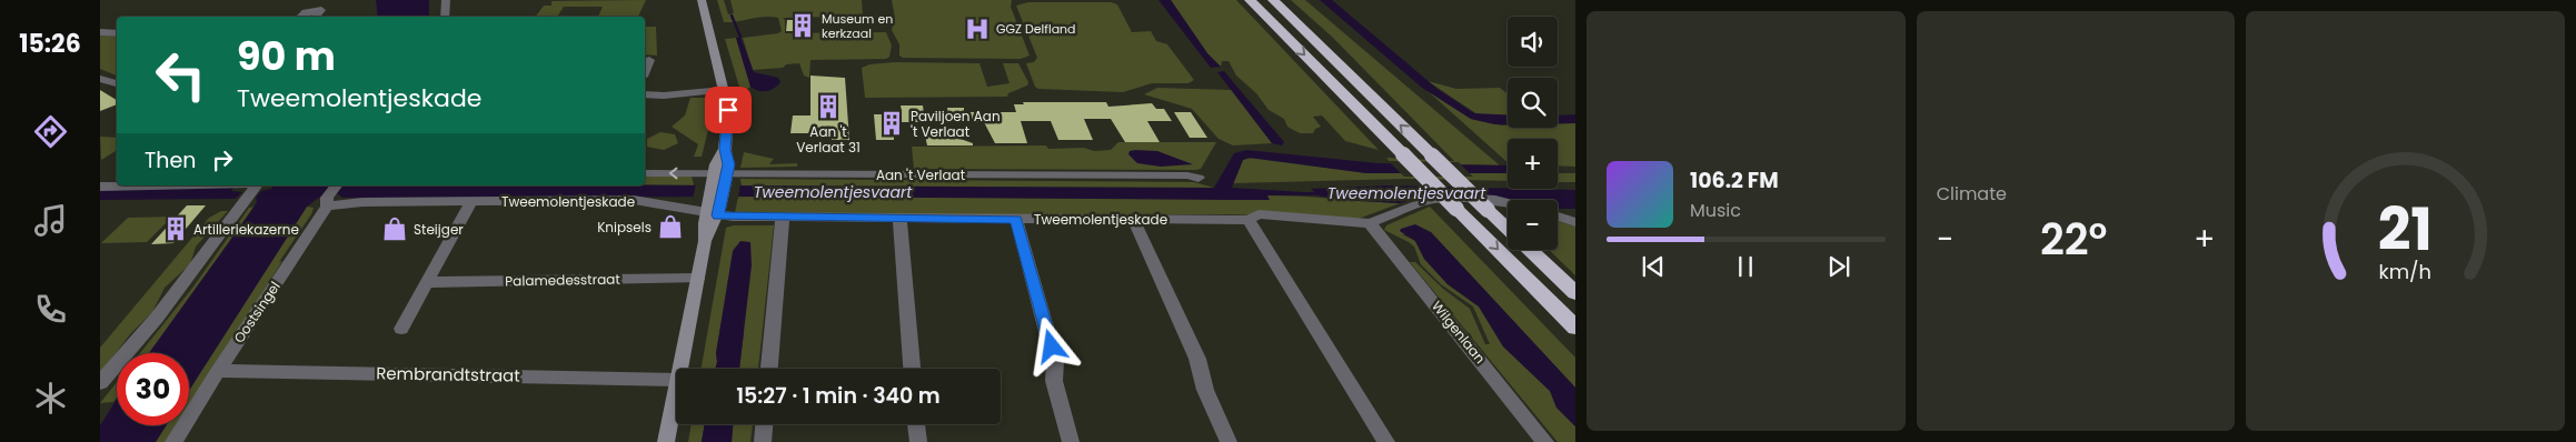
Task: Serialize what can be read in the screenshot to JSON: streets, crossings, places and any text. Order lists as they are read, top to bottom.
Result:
{
  "streets": {
    "street": [
      "Aan 't Verlaat",
      "Tweemolentjeskade",
      "Palamedesstraat",
      "Oostsingel",
      "Wilgenlaan",
      "Rembrandtstraat"
    ]
  },
  "crossings": [
    ["Tweemolentjeskade", "Oostsingel"],
    ["Tweemolentjeskade", "Wilgenlaan"],
    ["Oostsingel", "Rembrandtstraat"]
  ],
  "water": ["Tweemolentjesvaart"],
  "places": {
    "building": [
      "Museum en kerkzaal",
      "Aan 't Verlaat 31",
      "Paviljoen Aan 't Verlaat",
      "Artilleriekazerne"
    ],
    "hospital": ["GGZ Delfland"],
    "shop": ["Knipsels", "Steijger"]
  },
  "page": {
    "tabs": "15:26",
    "tile": "Climate",
    "map_buttons": ["+", "−"],
    "turn": ["90 m", "Tweemolentjeskade"],
    "then": "Then",
    "song": ["106.2 FM", "Music"],
    "heat": ["−", "22°", "+"],
    "limit": "30",
    "trip": "15:27 · 1 min · 340 m",
    "gauge": ["21", "km/h"]
  }
}
